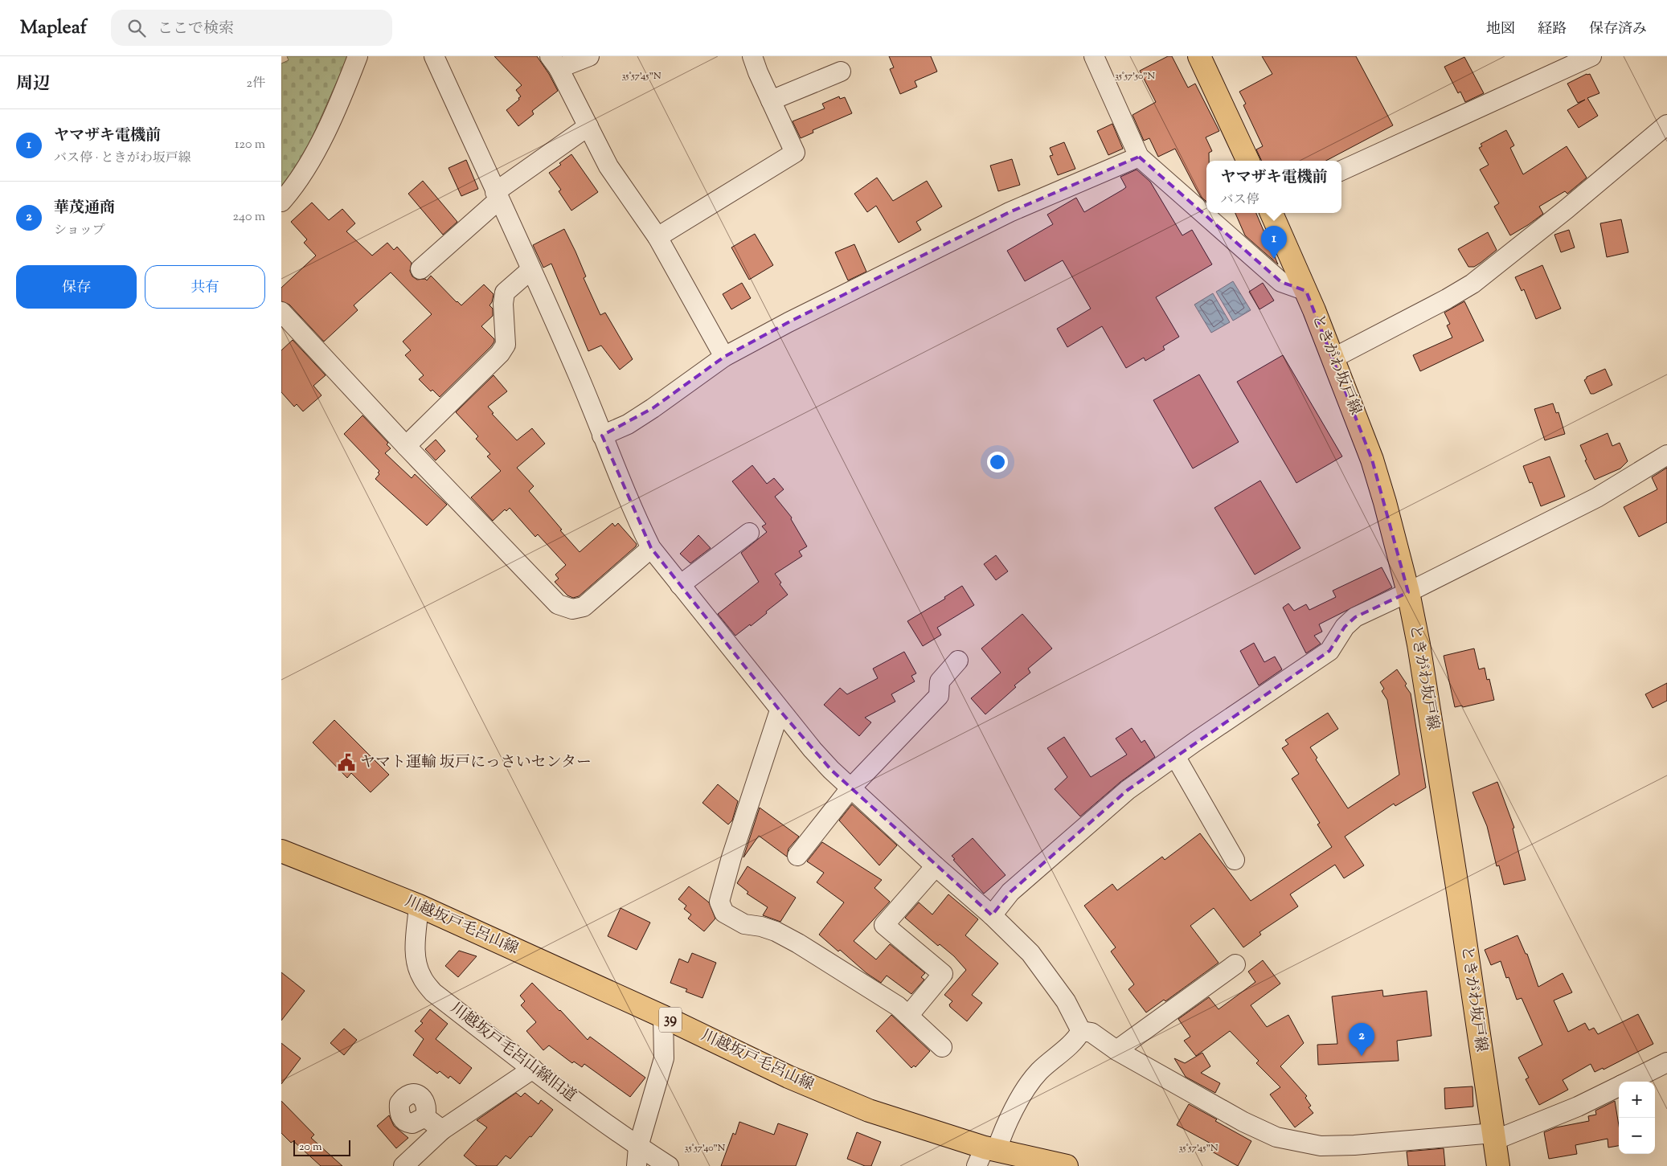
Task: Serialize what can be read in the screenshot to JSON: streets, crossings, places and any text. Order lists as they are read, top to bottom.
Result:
{
  "streets": {
    "main road": ["ときがわ坂戸線", "川越坂戸毛呂山線", "39"],
    "street": ["川越坂戸毛呂山線旧道"]
  },
  "crossings": [
    ["川越坂戸毛呂山線", "川越坂戸毛呂山線旧道"]
  ],
  "places": {
    "public building": ["ヤマト運輸 坂戸にっさいセンター"]
  },
  "scale_bar": "20 m",
  "page": {
    "header": "Mapleaf",
    "search": "ここで検索",
    "nav": ["地図", "経路", "保存済み"],
    "heading": ["周辺", "2件"],
    "list": [
      {
        "mark": "1",
        "name": "ヤマザキ電機前",
        "note": "バス停 · ときがわ坂戸線",
        "value": "120 m"
      },
      {
        "mark": "2",
        "name": "華茂通商",
        "note": "ショップ",
        "value": "240 m"
      }
    ],
    "popup": ["ヤマザキ電機前", "バス停"],
    "pins": ["1", "2"],
    "buttons": ["保存", "共有"],
    "map_buttons": ["+", "−"],
    "scale": "20 m"
  },
  "coordinates": ["35°57'45\"N", "35°57'50\"N", "35°57'40\"N"]
}
